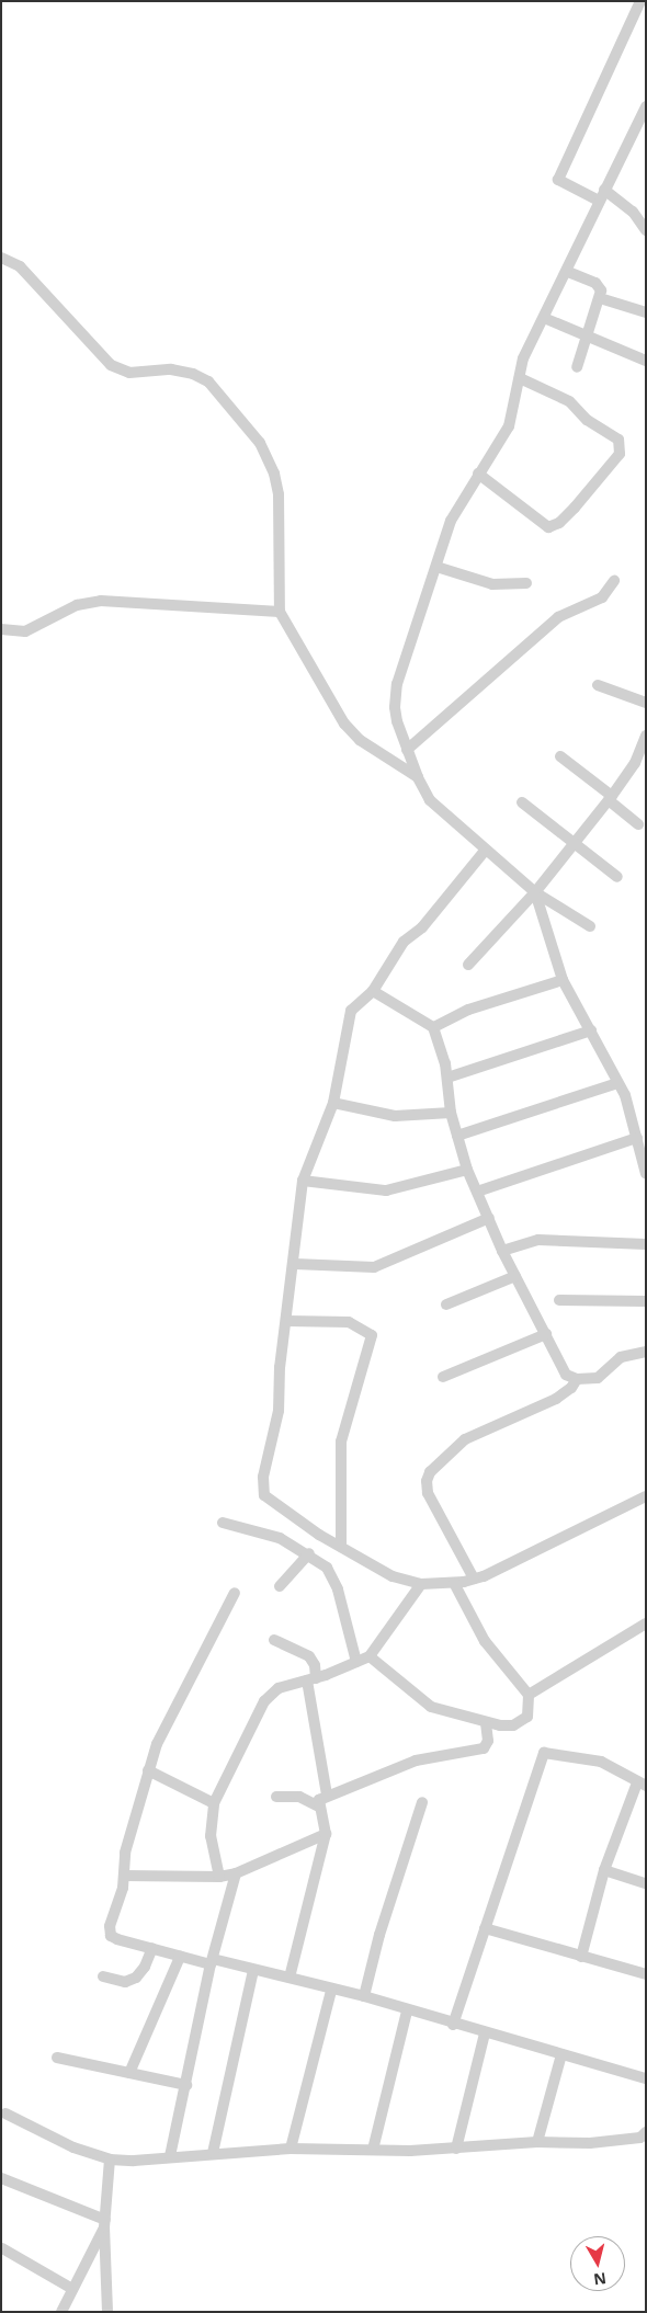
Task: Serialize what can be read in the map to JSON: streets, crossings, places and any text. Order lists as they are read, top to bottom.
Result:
{
  "north": "bottom"
}
